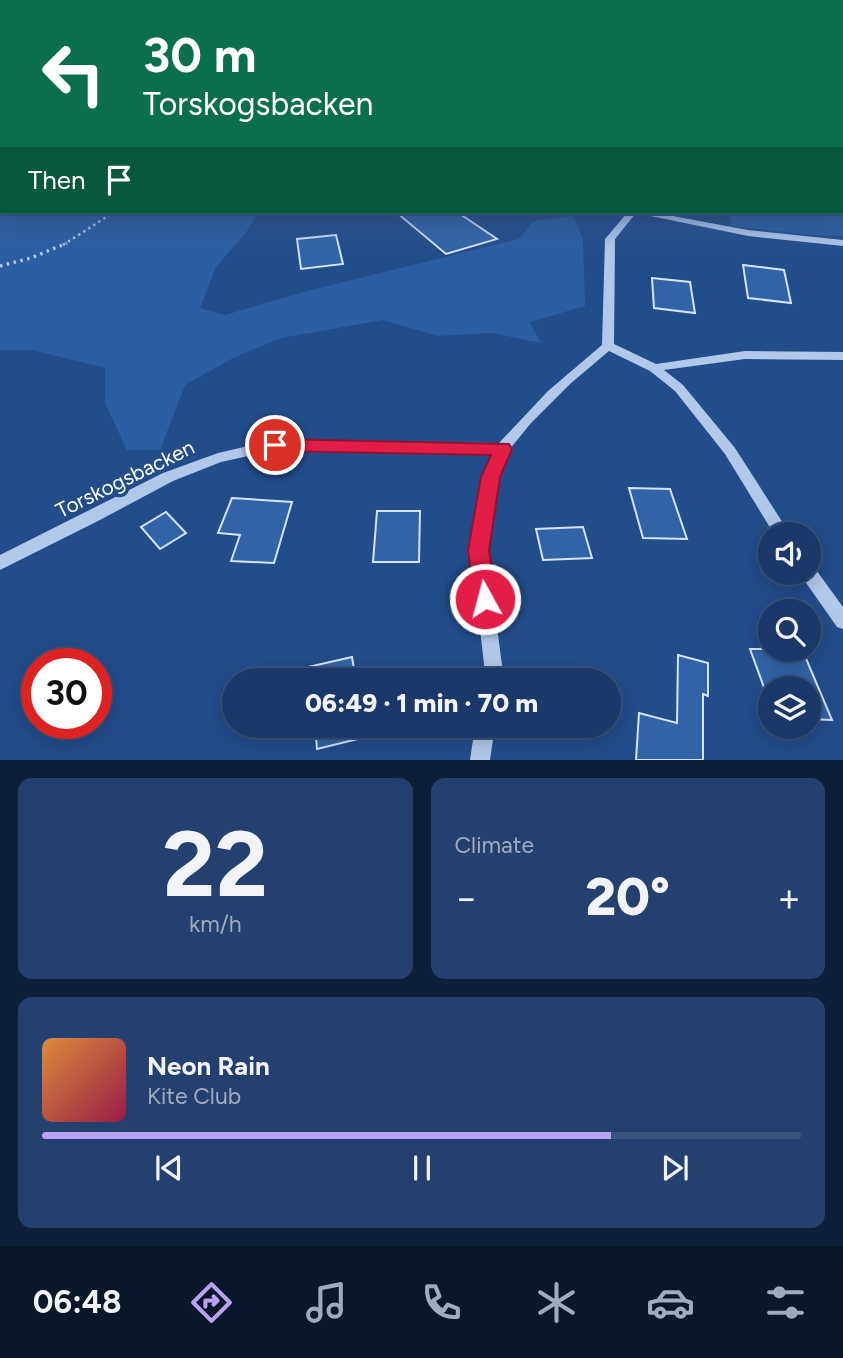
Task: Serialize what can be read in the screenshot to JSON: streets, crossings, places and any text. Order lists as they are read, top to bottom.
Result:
{
  "streets": {
    "street": ["Torskogsbacken"]
  },
  "page": {
    "turn": ["30 m", "Torskogsbacken"],
    "then": "Then",
    "limit": "30",
    "trip": "06:49 · 1 min · 70 m",
    "tile": [
      ["22", "km/h"],
      "Climate"
    ],
    "heat": ["−", "20°", "+"],
    "song": ["Neon Rain", "Kite Club"],
    "tabs": "06:48"
  }
}
